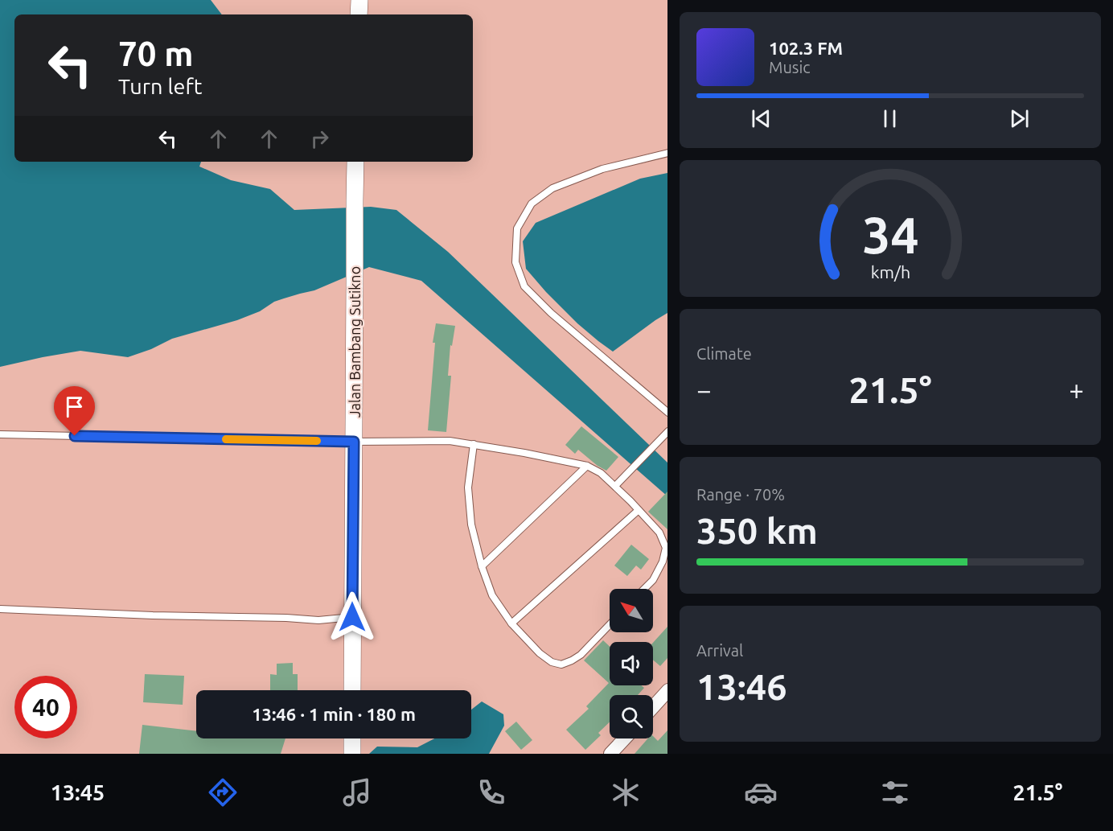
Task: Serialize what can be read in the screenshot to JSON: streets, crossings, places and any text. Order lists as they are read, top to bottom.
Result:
{
  "streets": {
    "street": ["Jalan Bambang Sutikno"]
  },
  "north": "top left",
  "page": {
    "turn": ["70 m", "Turn left"],
    "song": ["102.3 FM", "Music"],
    "tile": [
      "Climate",
      ["Range · 70%", "350 km"],
      ["Arrival", "13:46"]
    ],
    "heat": ["−", "21.5°", "+"],
    "limit": "40",
    "trip": "13:46 · 1 min · 180 m",
    "tabs": ["13:45", "21.5°"],
    "gauge": ["34", "km/h"]
  }
}
